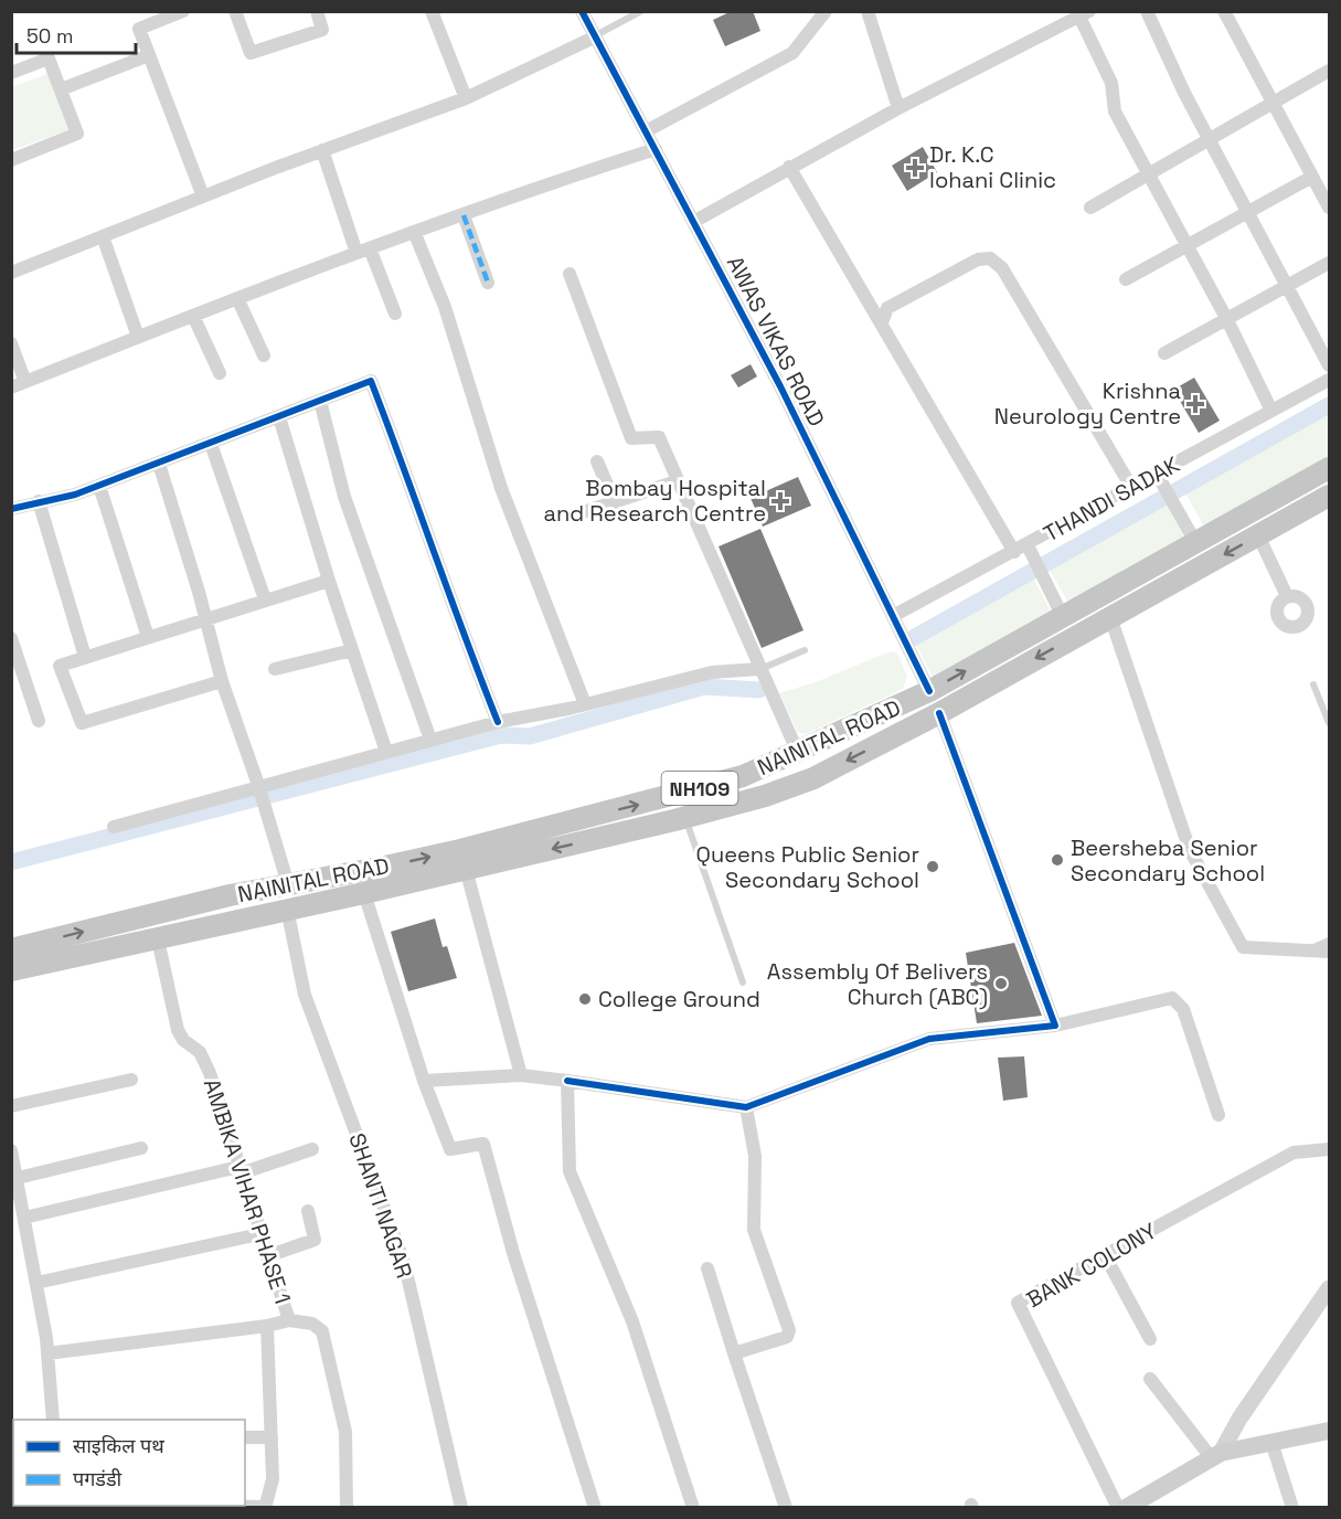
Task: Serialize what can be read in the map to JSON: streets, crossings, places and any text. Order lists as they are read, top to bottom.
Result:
{
  "streets": {
    "highway": ["NAINITAL ROAD", "NH109"],
    "street": [
      "AWAS VIKAS ROAD",
      "THANDI SADAK",
      "AMBIKA VIHAR PHASE 1",
      "SHANTI NAGAR",
      "BANK COLONY"
    ]
  },
  "crossings": [
    ["AWAS VIKAS ROAD", "THANDI SADAK"],
    ["AWAS VIKAS ROAD", "NAINITAL ROAD"],
    ["NAINITAL ROAD", "AMBIKA VIHAR PHASE 1"],
    ["NAINITAL ROAD", "SHANTI NAGAR"]
  ],
  "places": {
    "health": ["Dr. K.C lohani Clinic", "Krishna Neurology Centre", "Bombay Hospital and Research Centre"],
    "other": [
      "Beersheba Senior Secondary School",
      "Queens Public Senior Secondary School",
      "Assembly Of Belivers Church (ABC)",
      "College Ground"
    ]
  },
  "legend": ["साइकिल पथ", "पगडंडी"],
  "scale_bar": "50 m"
}
